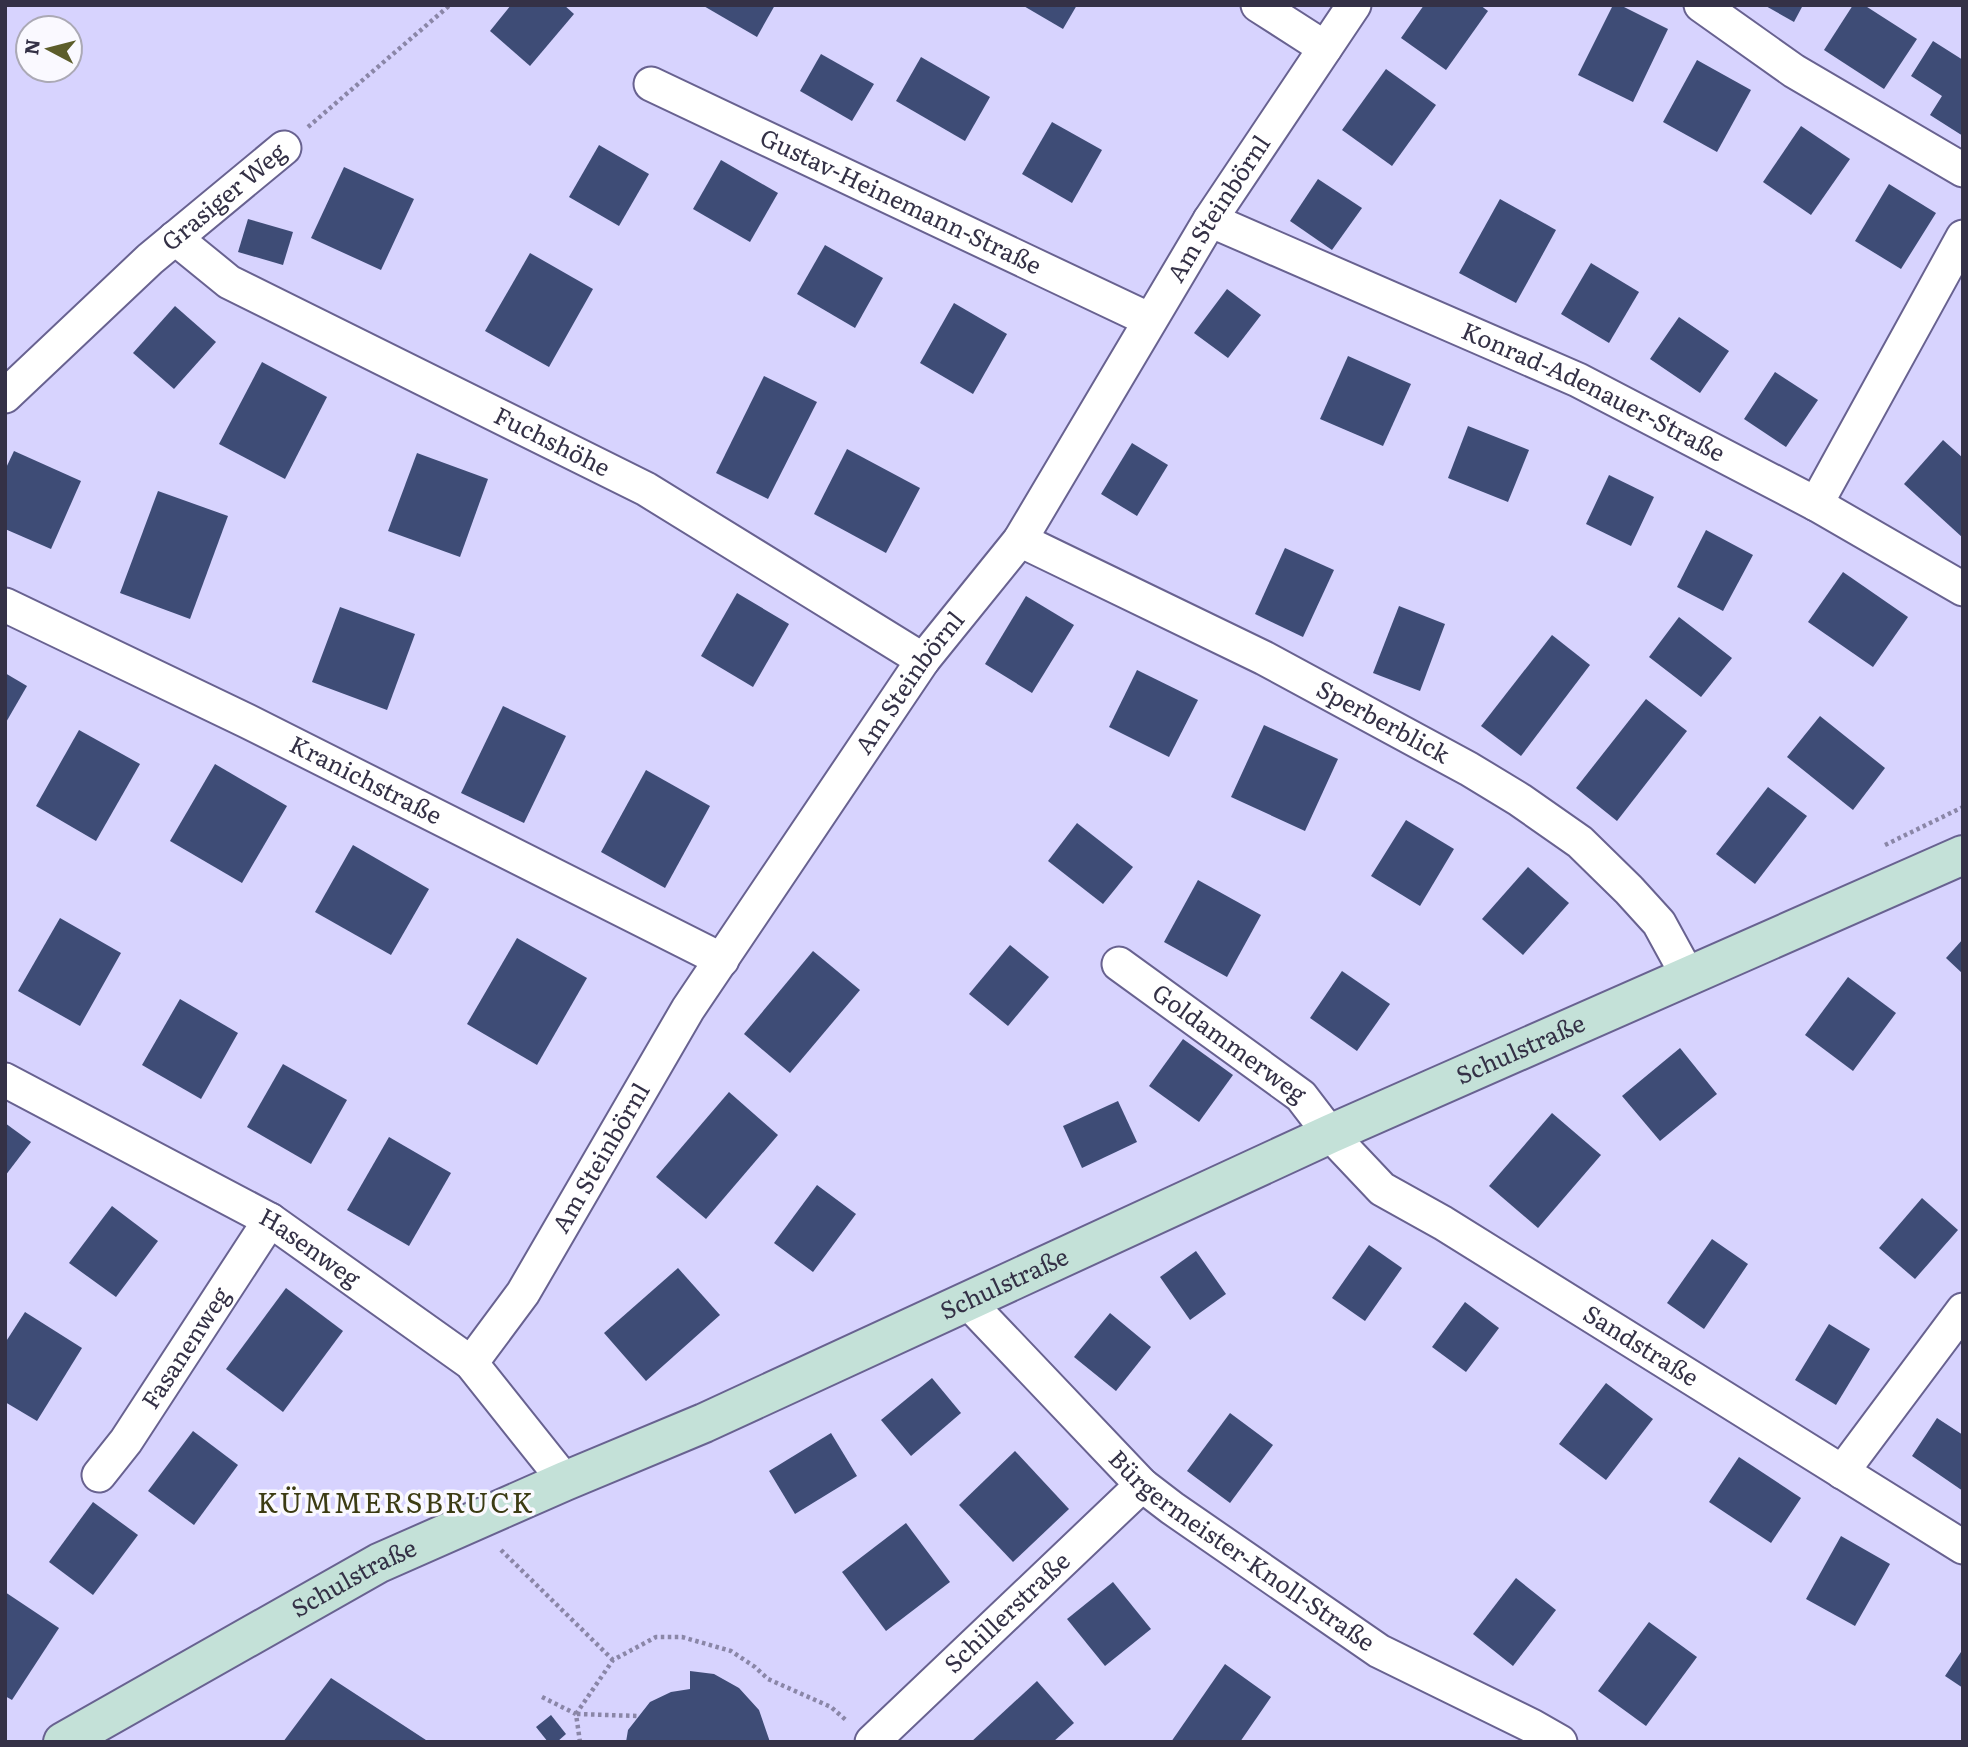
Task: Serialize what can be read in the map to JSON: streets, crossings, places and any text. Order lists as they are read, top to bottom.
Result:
{
  "streets": {
    "street": [
      "Grasiger Weg",
      "Gustav-Heinemann-Straße",
      "Am Steinbörnl",
      "Konrad-Adenauer-Straße",
      "Fuchshöhe",
      "Sperberblick",
      "Kranichstraße",
      "Goldammerweg",
      "Schulstraße",
      "Hasenweg",
      "Sandstraße",
      "Fasanenweg",
      "Bürgermeister-Knoll-Straße",
      "Schillerstraße"
    ]
  },
  "crossings": [
    ["Grasiger Weg", "Fuchshöhe"],
    ["Gustav-Heinemann-Straße", "Am Steinbörnl"],
    ["Am Steinbörnl", "Konrad-Adenauer-Straße"],
    ["Am Steinbörnl", "Fuchshöhe"],
    ["Am Steinbörnl", "Sperberblick"],
    ["Am Steinbörnl", "Kranichstraße"],
    ["Am Steinbörnl", "Hasenweg"],
    ["Sperberblick", "Schulstraße"],
    ["Goldammerweg", "Schulstraße"],
    ["Goldammerweg", "Sandstraße"],
    ["Schulstraße", "Hasenweg"],
    ["Schulstraße", "Sandstraße"],
    ["Schulstraße", "Bürgermeister-Knoll-Straße"],
    ["Hasenweg", "Fasanenweg"],
    ["Bürgermeister-Knoll-Straße", "Schillerstraße"]
  ],
  "districts": ["KÜMMERSBRUCK"],
  "north": "left"
}
